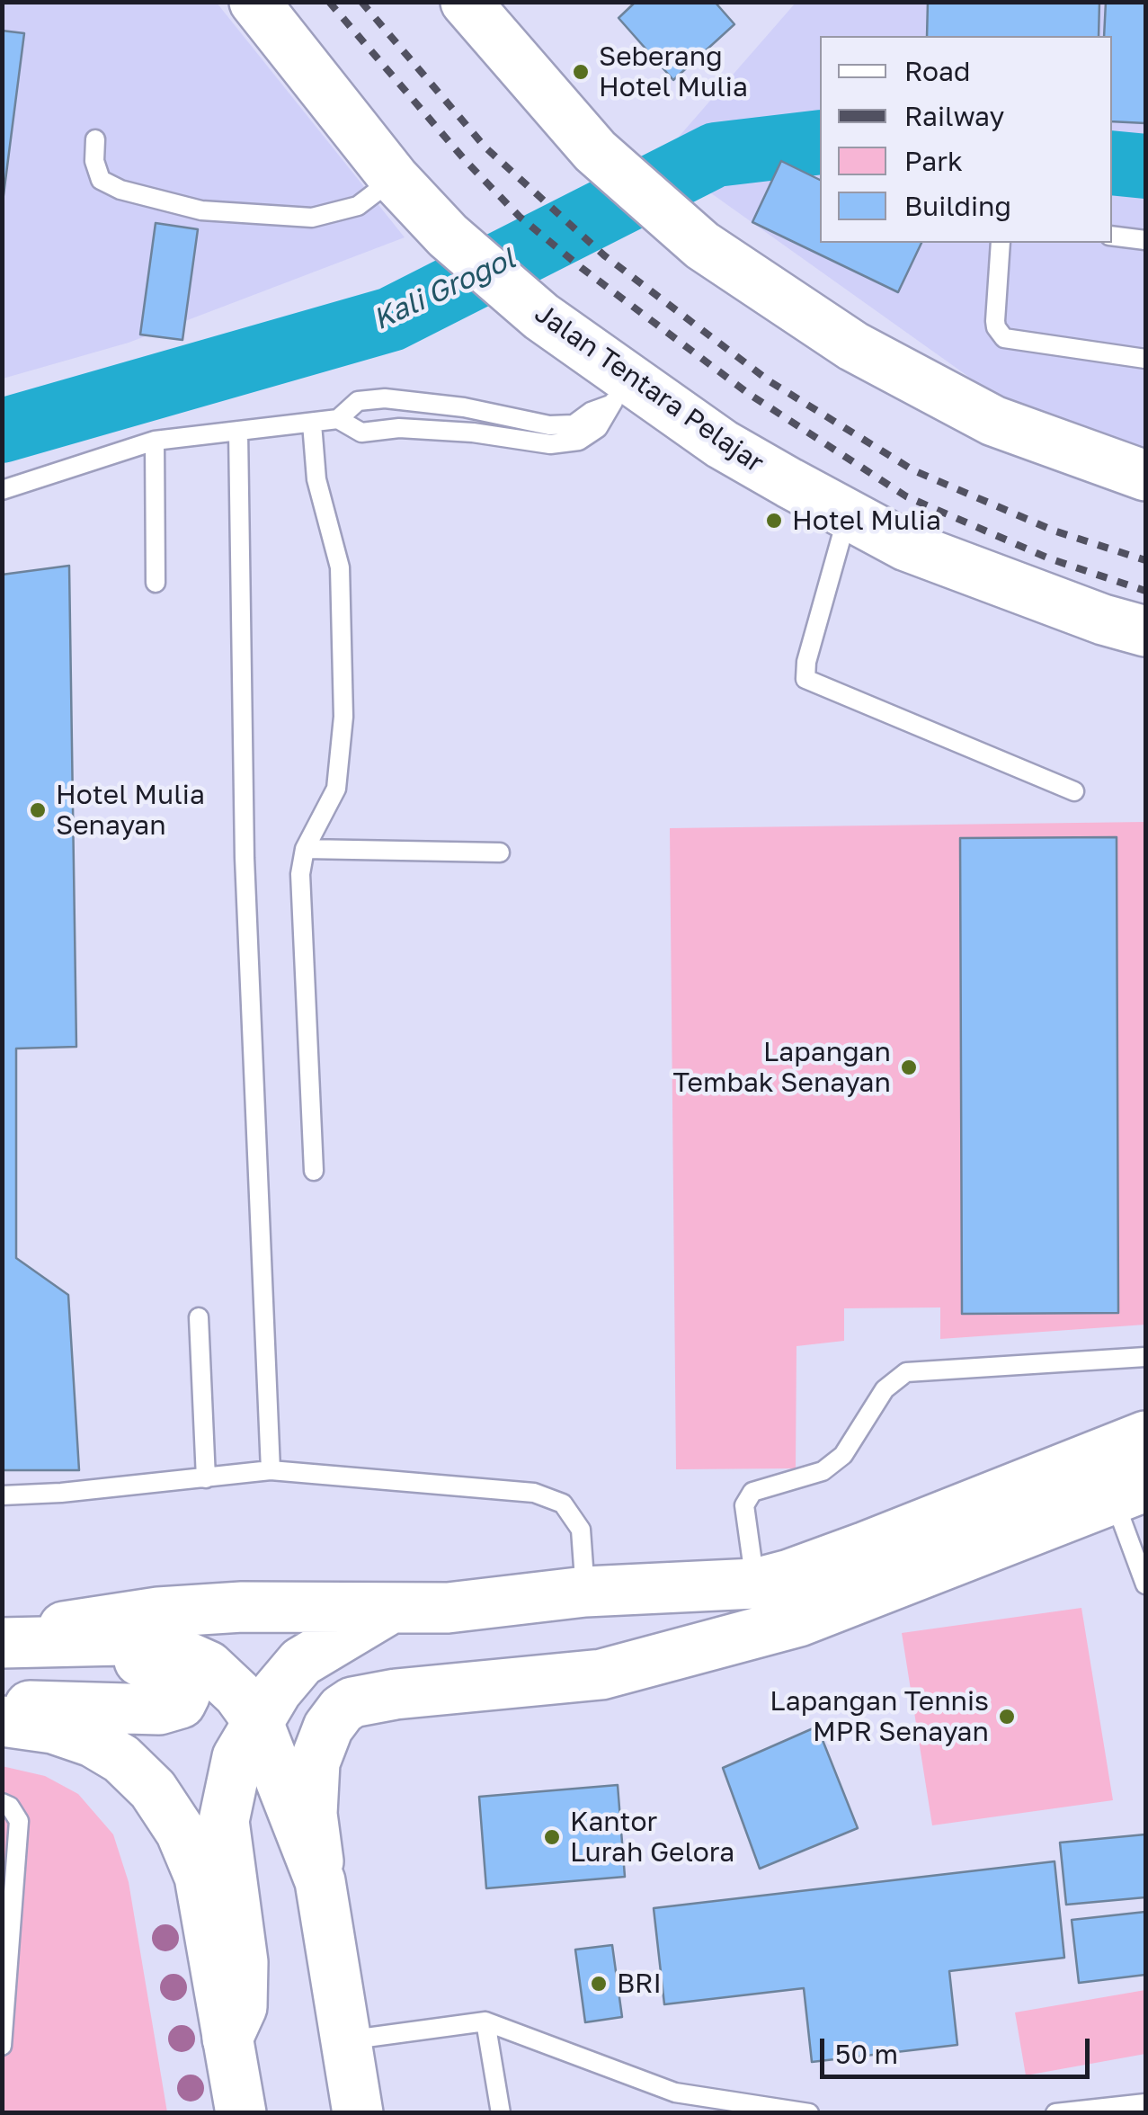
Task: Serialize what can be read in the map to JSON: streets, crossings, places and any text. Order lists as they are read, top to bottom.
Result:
{
  "streets": {
    "main road": ["Jalan Tentara Pelajar"]
  },
  "water": ["Kali Grogol"],
  "places": [
    "Seberang Hotel Mulia",
    "Hotel Mulia",
    "Hotel Mulia Senayan",
    "Lapangan Tembak Senayan",
    "Lapangan Tennis MPR Senayan",
    "Kantor Lurah Gelora",
    "BRI"
  ],
  "legend": [
    "Road",
    "Railway",
    "Park",
    "Building"
  ],
  "scale_bar": "50 m"
}
